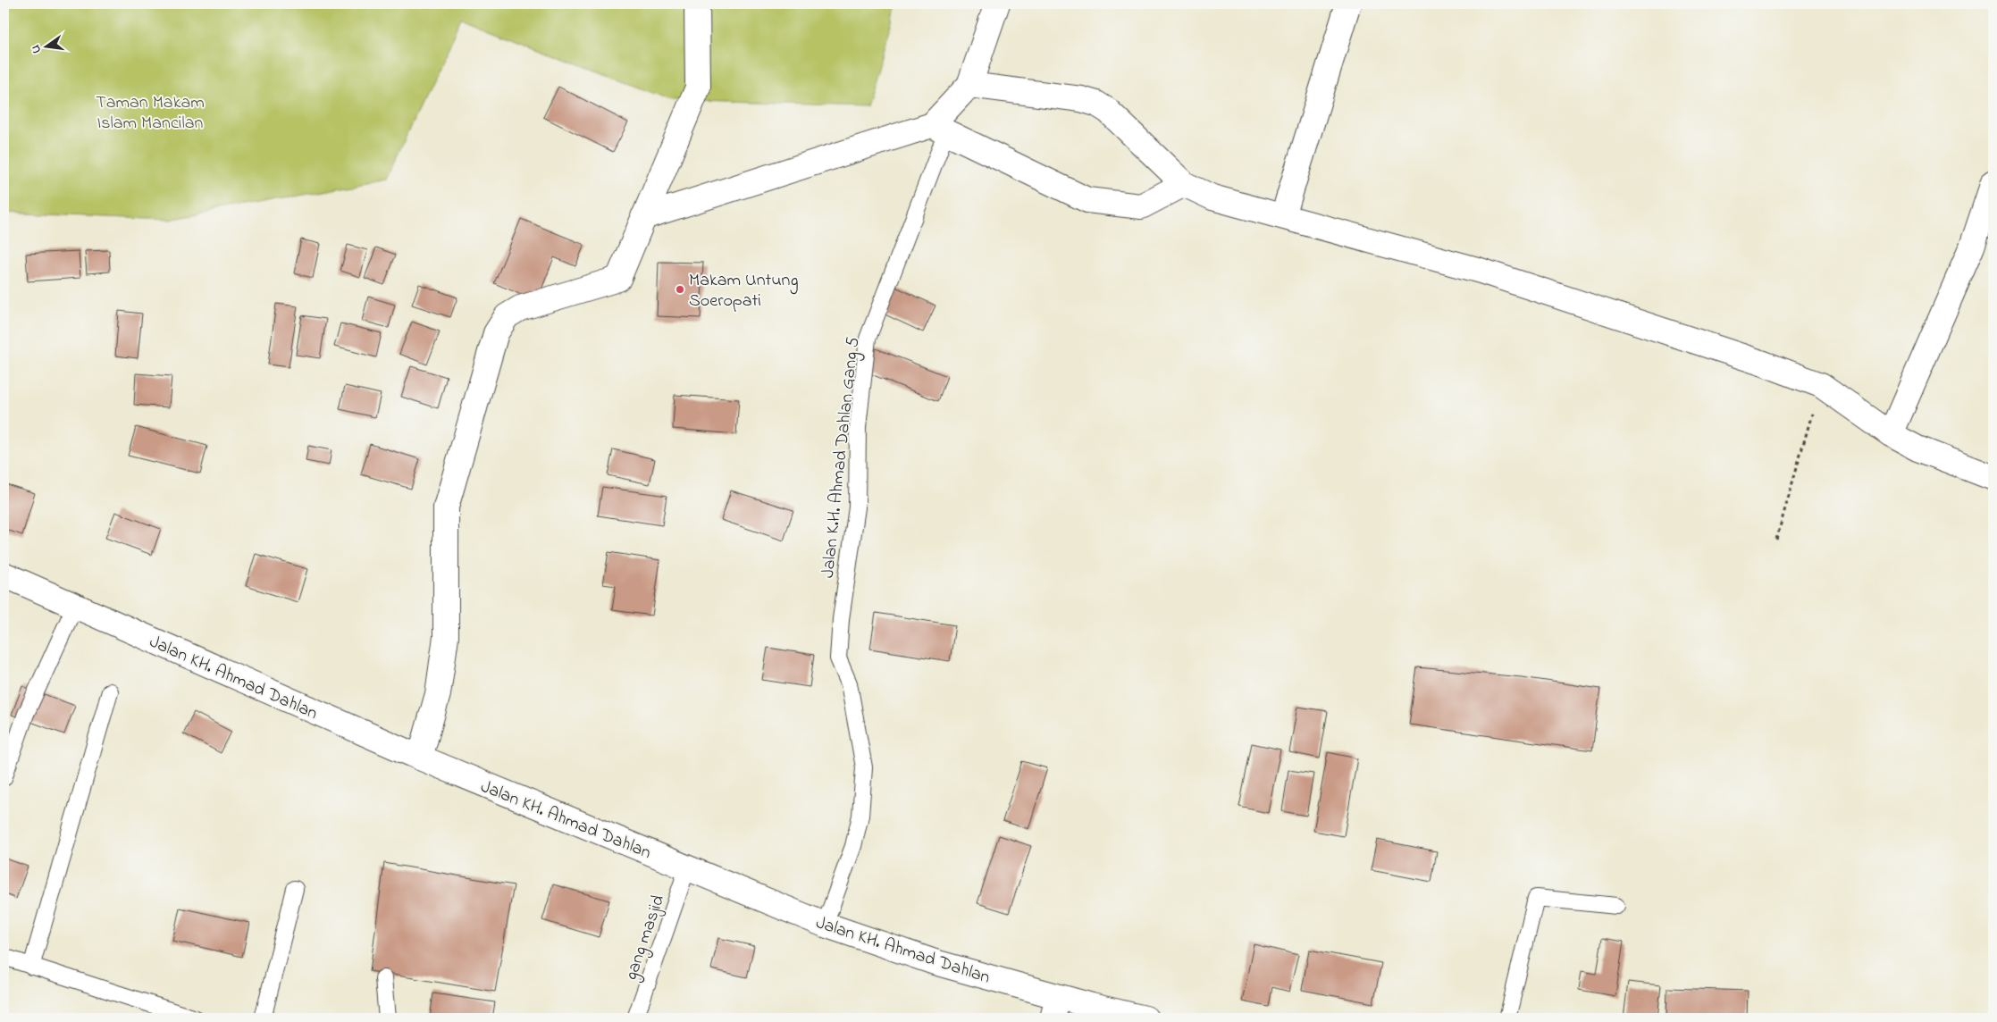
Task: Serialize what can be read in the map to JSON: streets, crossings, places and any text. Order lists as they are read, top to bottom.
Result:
{
  "streets": {
    "street": ["Jalan KH. Ahmad Dahlan"],
    "lane": ["Jalan K.H. Ahmad Dahlan Gang 5", "gang masjid"]
  },
  "crossings": [
    ["Jalan K.H. Ahmad Dahlan Gang 5", "Jalan KH. Ahmad Dahlan"],
    ["Jalan KH. Ahmad Dahlan", "gang masjid"]
  ],
  "parks": ["Taman Makam Islam Mancilan"],
  "places": ["Makam Untung Soeropati"],
  "north": "left"
}
